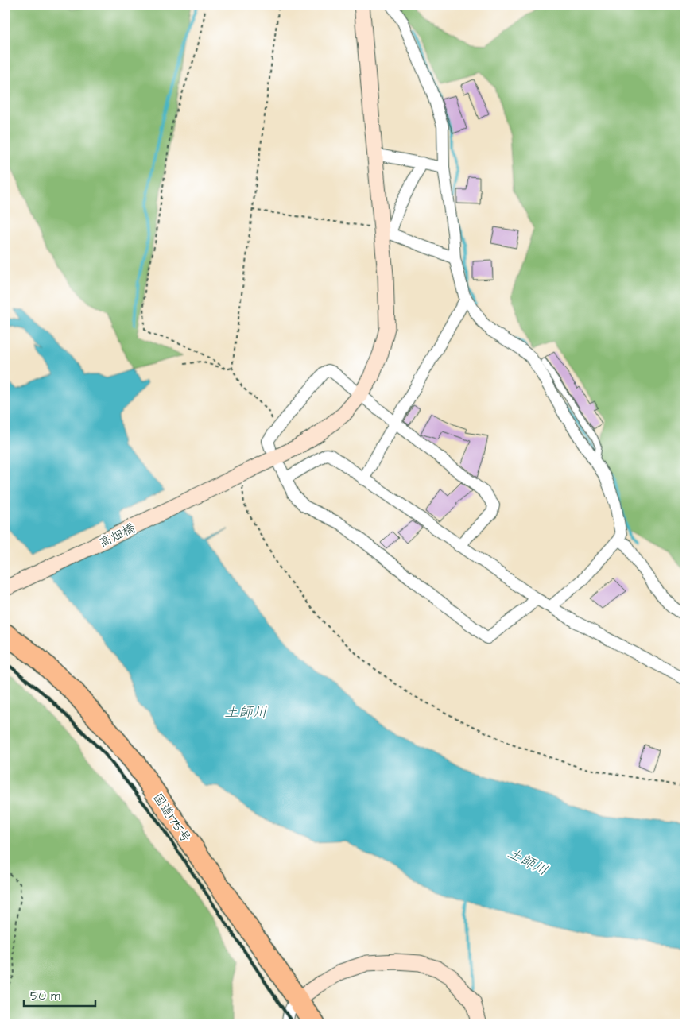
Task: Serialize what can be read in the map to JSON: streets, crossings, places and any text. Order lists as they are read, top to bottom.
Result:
{
  "streets": {
    "highway": ["国道175号"],
    "street": ["高畑橋"]
  },
  "water": ["土師川"],
  "scale_bar": "50 m"
}
